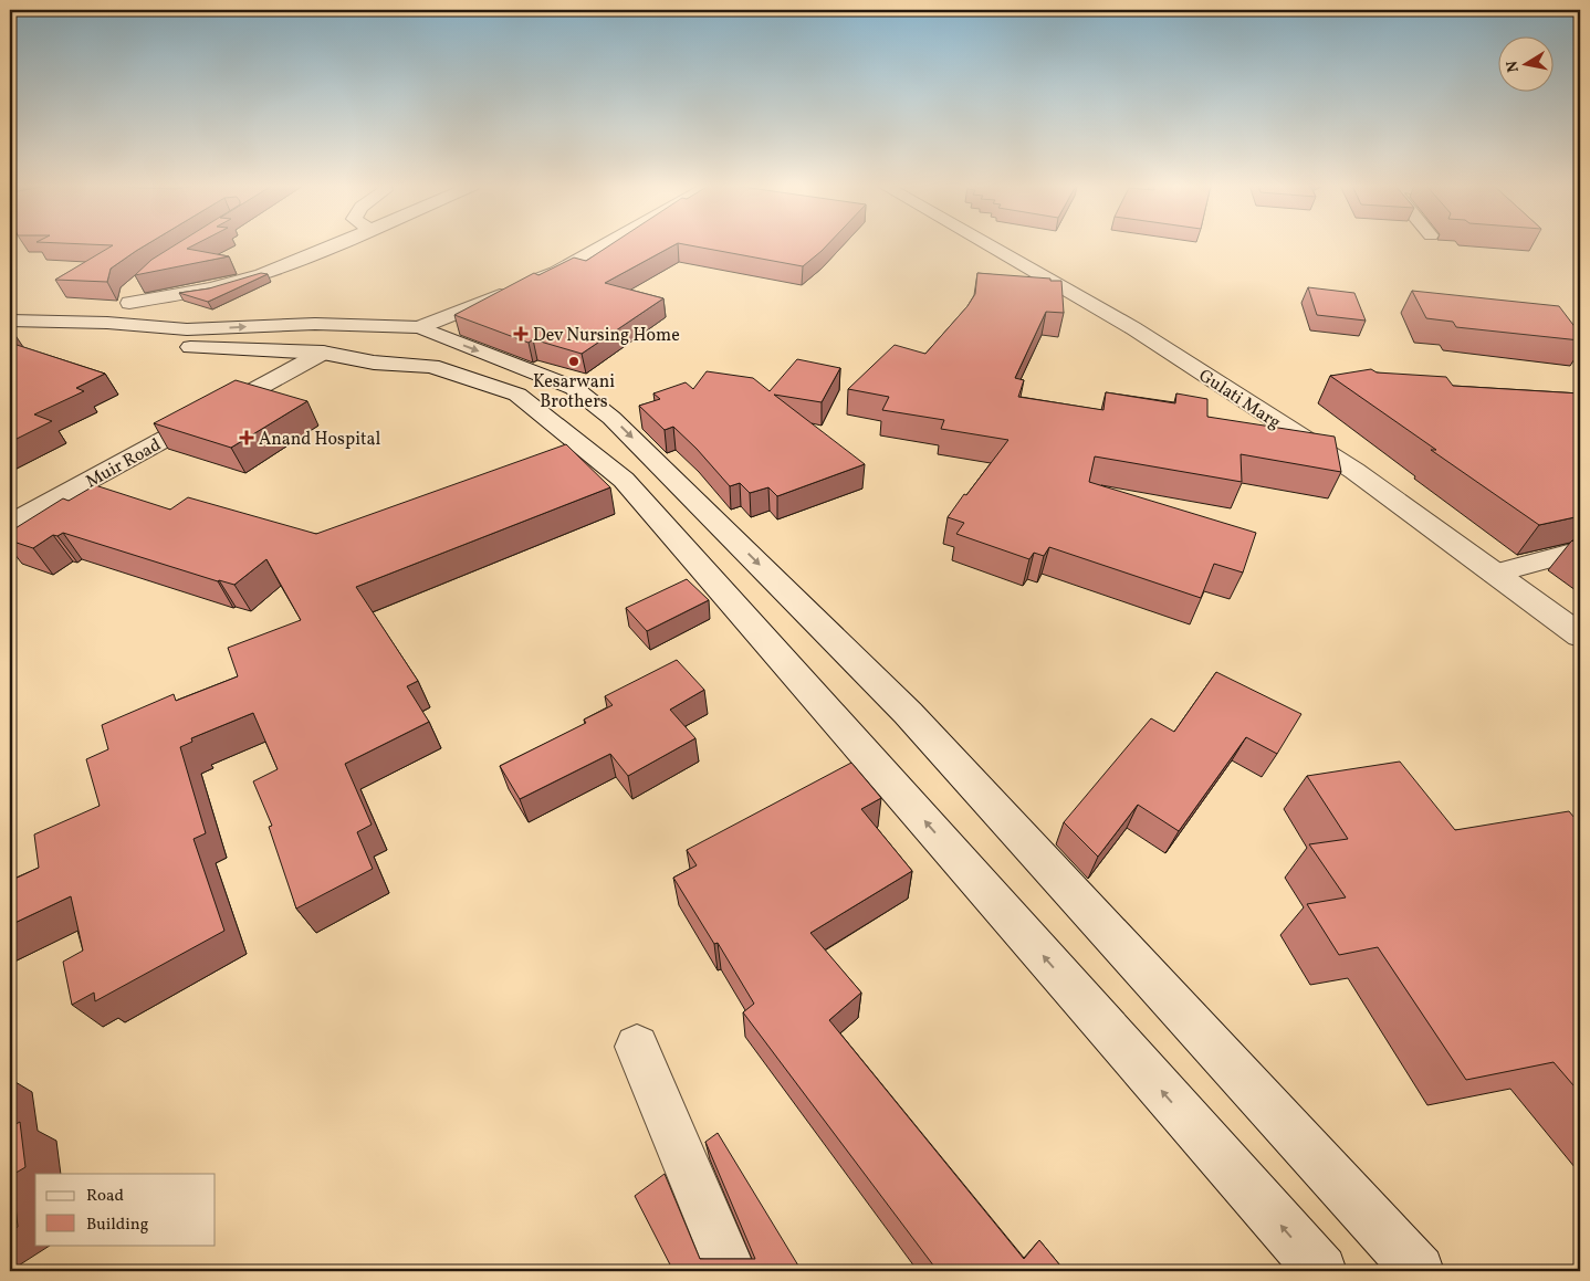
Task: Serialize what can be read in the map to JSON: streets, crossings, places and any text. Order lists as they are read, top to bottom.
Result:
{
  "streets": {
    "street": ["Gulati Marg", "Muir Road"]
  },
  "places": {
    "health": ["Dev Nursing Home", "Anand Hospital"],
    "other": ["Kesarwani Brothers"]
  },
  "legend": ["Road", "Building"],
  "north": "left"
}
